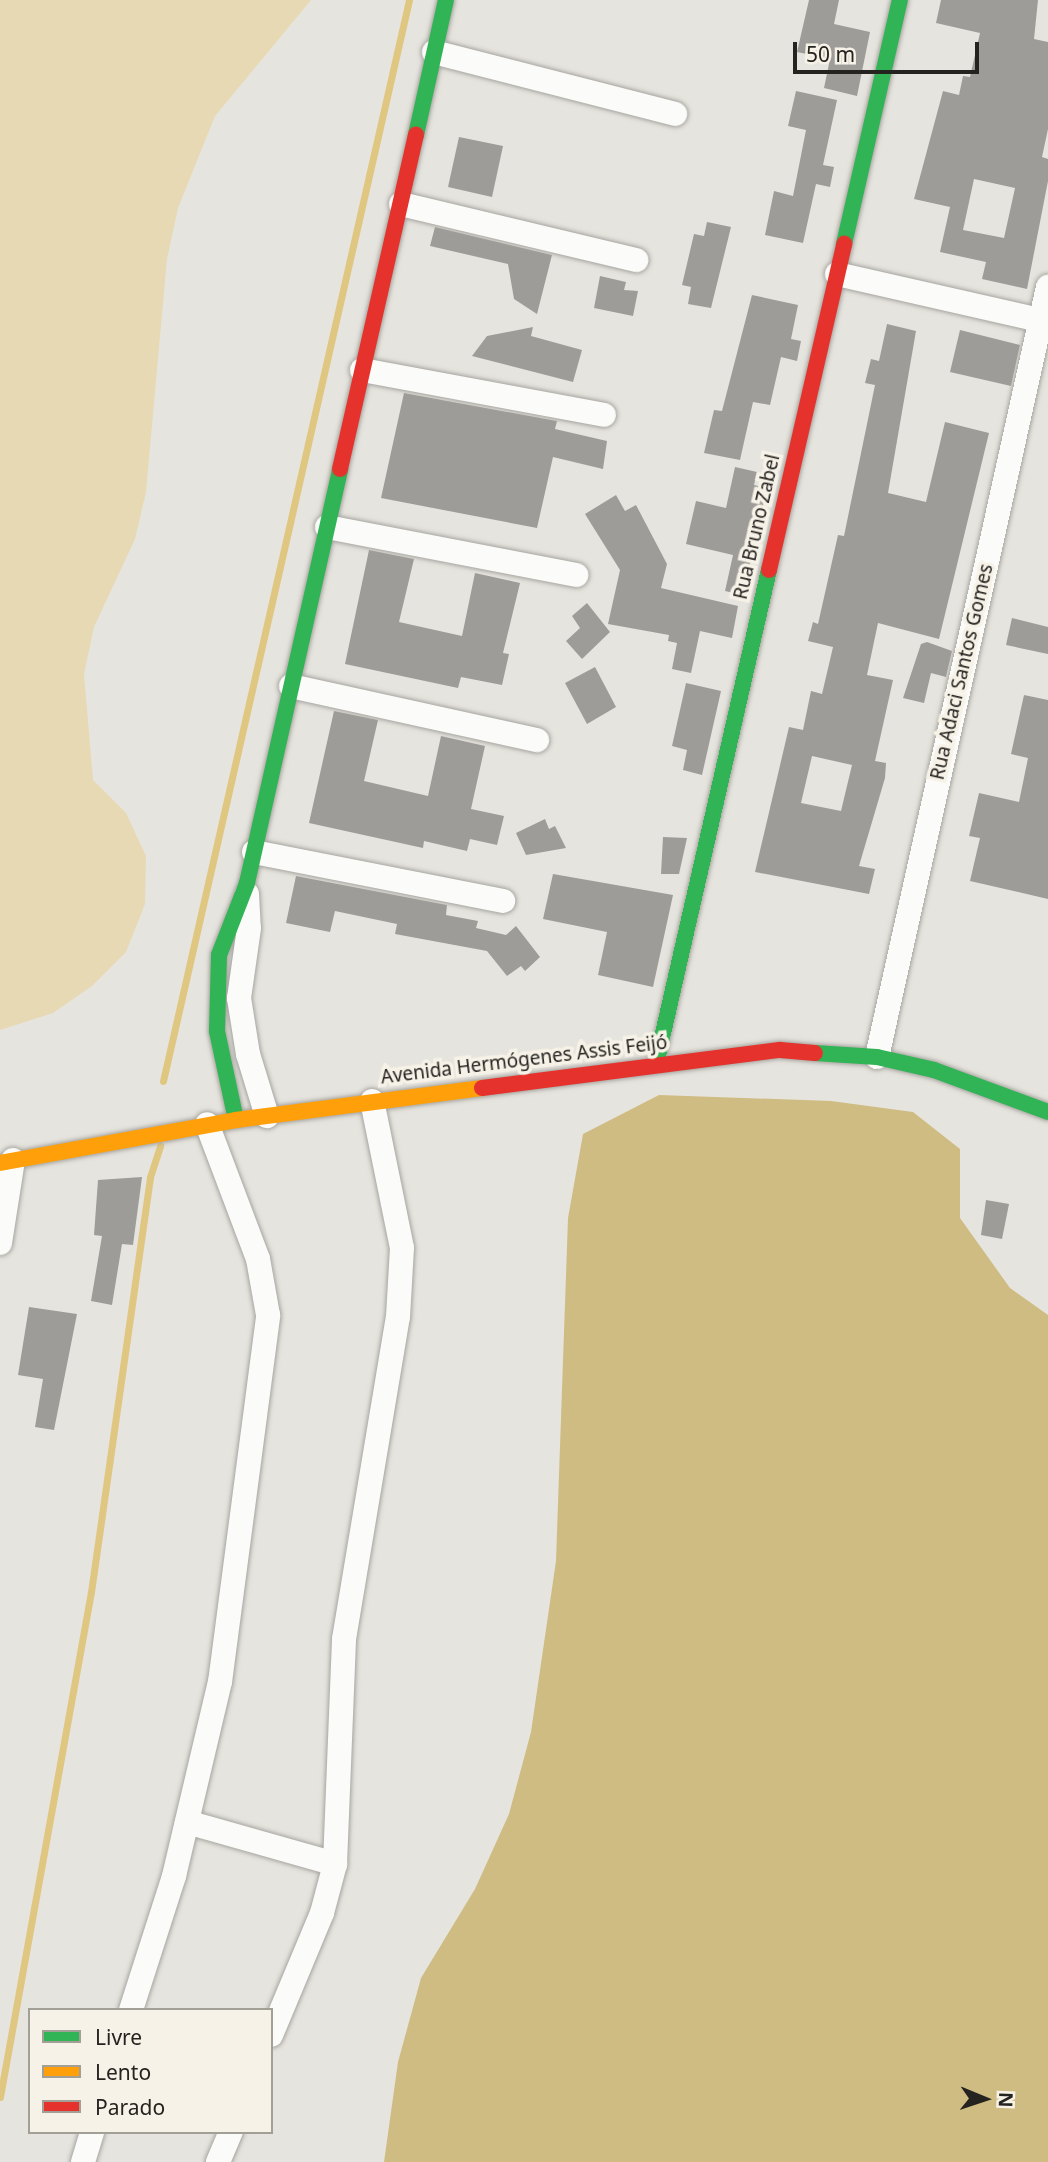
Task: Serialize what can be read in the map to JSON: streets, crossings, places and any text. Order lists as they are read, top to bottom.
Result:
{
  "streets": {
    "street": ["Rua Bruno Zabel", "Rua Adaci Santos Gomes", "Avenida Hermógenes Assis Feijó"]
  },
  "crossings": [
    ["Rua Bruno Zabel", "Avenida Hermógenes Assis Feijó"],
    ["Rua Adaci Santos Gomes", "Avenida Hermógenes Assis Feijó"]
  ],
  "legend": ["Livre", "Lento", "Parado"],
  "scale_bar": "50 m",
  "north": "right"
}
